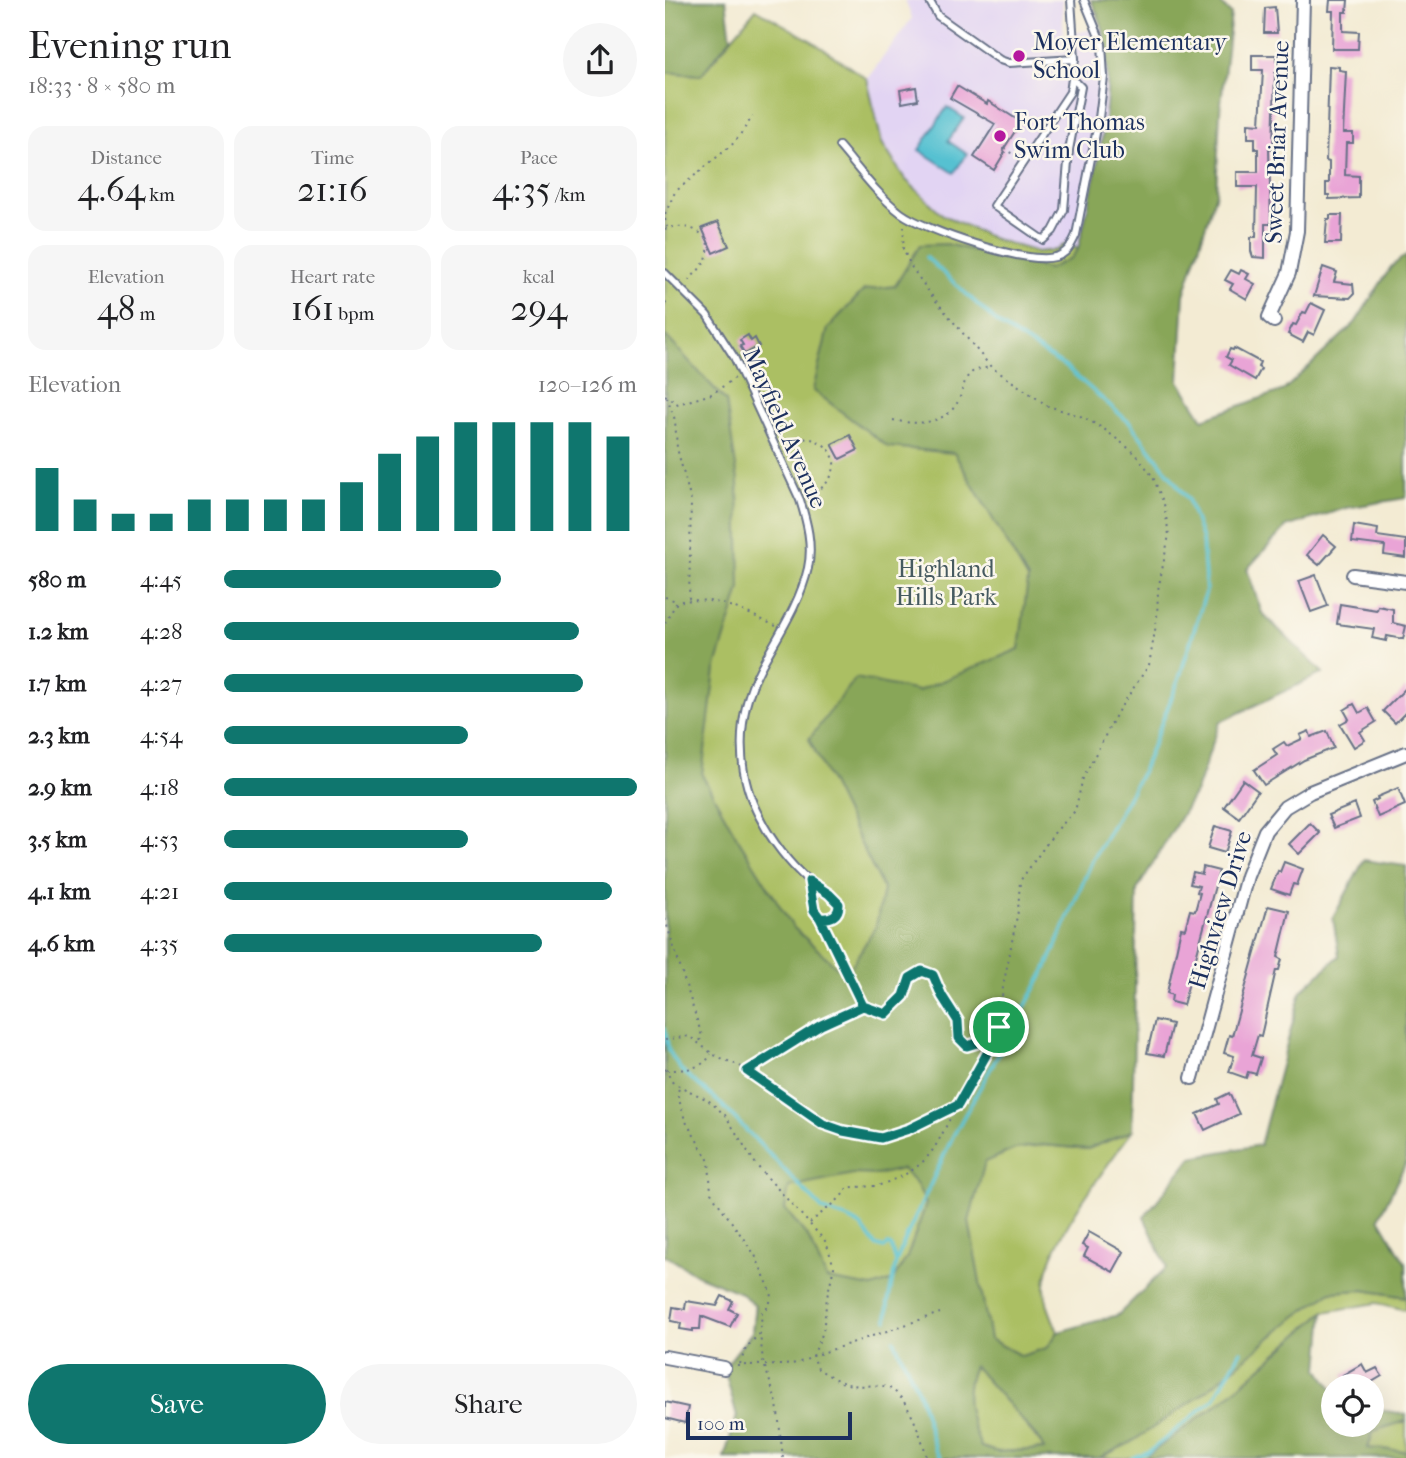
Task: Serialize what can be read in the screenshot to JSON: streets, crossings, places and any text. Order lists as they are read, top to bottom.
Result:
{
  "streets": {
    "street": ["Sweet Briar Avenue", "Highview Drive"],
    "lane": ["Mayfield Avenue"]
  },
  "parks": ["Highland Hills Park"],
  "places": ["Moyer Elementary School", "Fort Thomas Swim Club"],
  "scale_bar": "100 m",
  "page": {
    "heading": ["Evening run", "18:33 · 8 × 580 m"],
    "stats": [
      ["Distance", "4.64 km"],
      ["Time", "21:16"],
      ["Pace", "4:35 /km"],
      ["Elevation", "48 m"],
      ["Heart rate", "161 bpm"],
      ["kcal", "294"]
    ],
    "chart": ["Elevation", "120–126 m"],
    "list": [
      {
        "name": "580 m",
        "note": "4:45"
      },
      {
        "name": "1.2 km",
        "note": "4:28"
      },
      {
        "name": "1.7 km",
        "note": "4:27"
      },
      {
        "name": "2.3 km",
        "note": "4:54"
      },
      {
        "name": "2.9 km",
        "note": "4:18"
      },
      {
        "name": "3.5 km",
        "note": "4:53"
      },
      {
        "name": "4.1 km",
        "note": "4:21"
      },
      {
        "name": "4.6 km",
        "note": "4:35"
      }
    ],
    "buttons": ["Save", "Share"],
    "scale": "100 m"
  }
}
